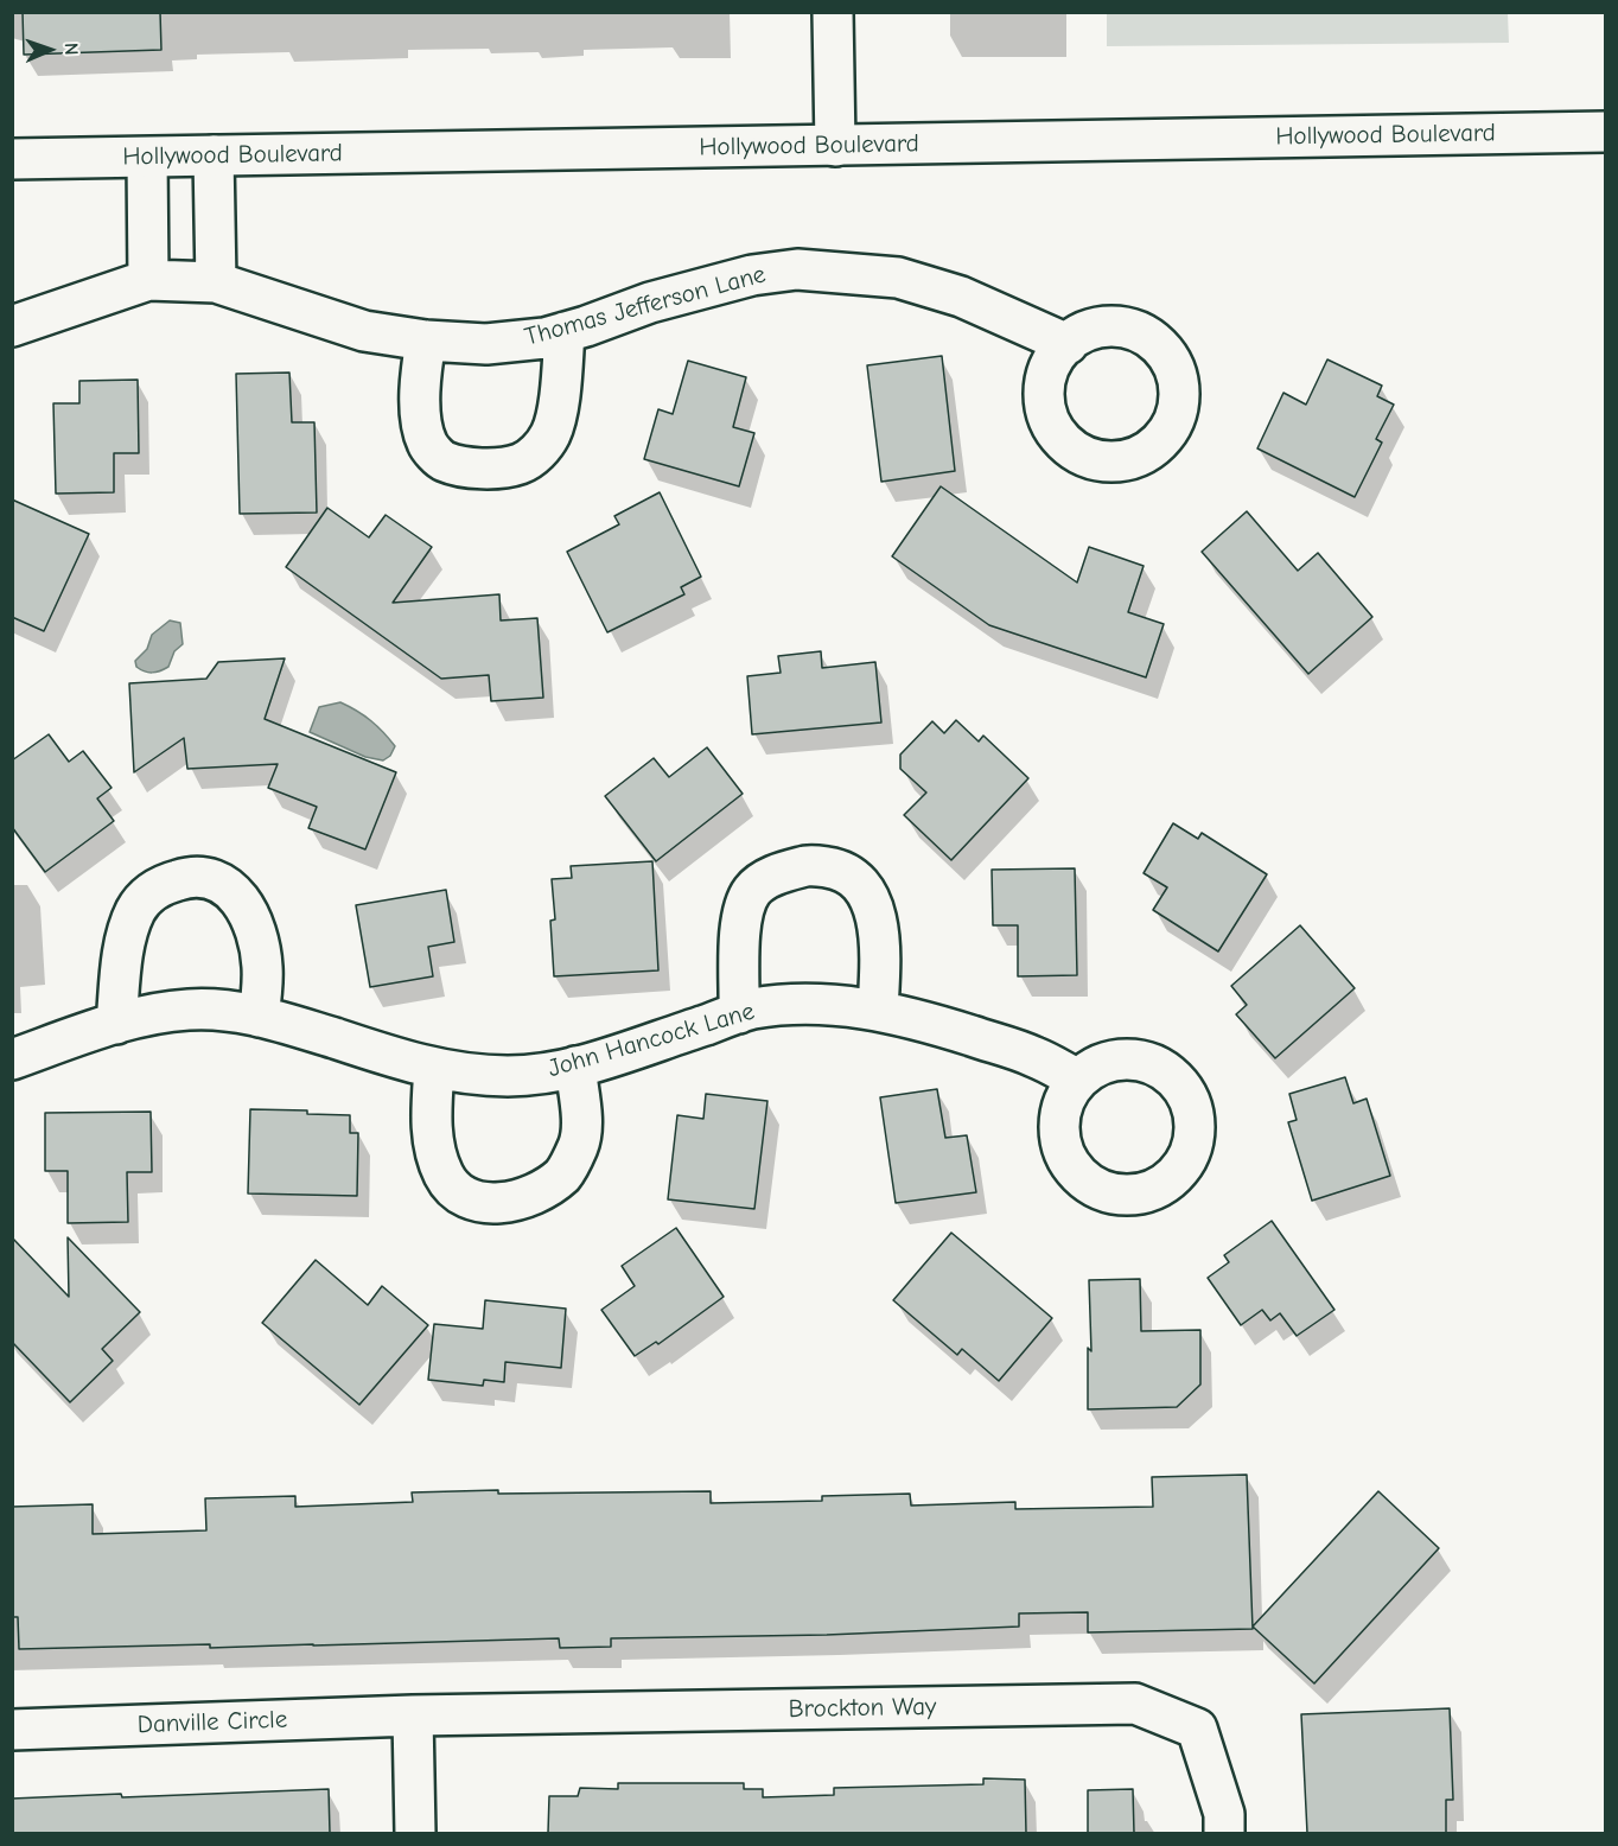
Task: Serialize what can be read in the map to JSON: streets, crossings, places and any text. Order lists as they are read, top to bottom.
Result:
{
  "streets": {
    "street": [
      "Hollywood Boulevard",
      "Thomas Jefferson Lane",
      "John Hancock Lane",
      "Brockton Way",
      "Danville Circle"
    ]
  },
  "crossings": [
    ["Brockton Way", "Danville Circle"]
  ],
  "north": "right"
}
